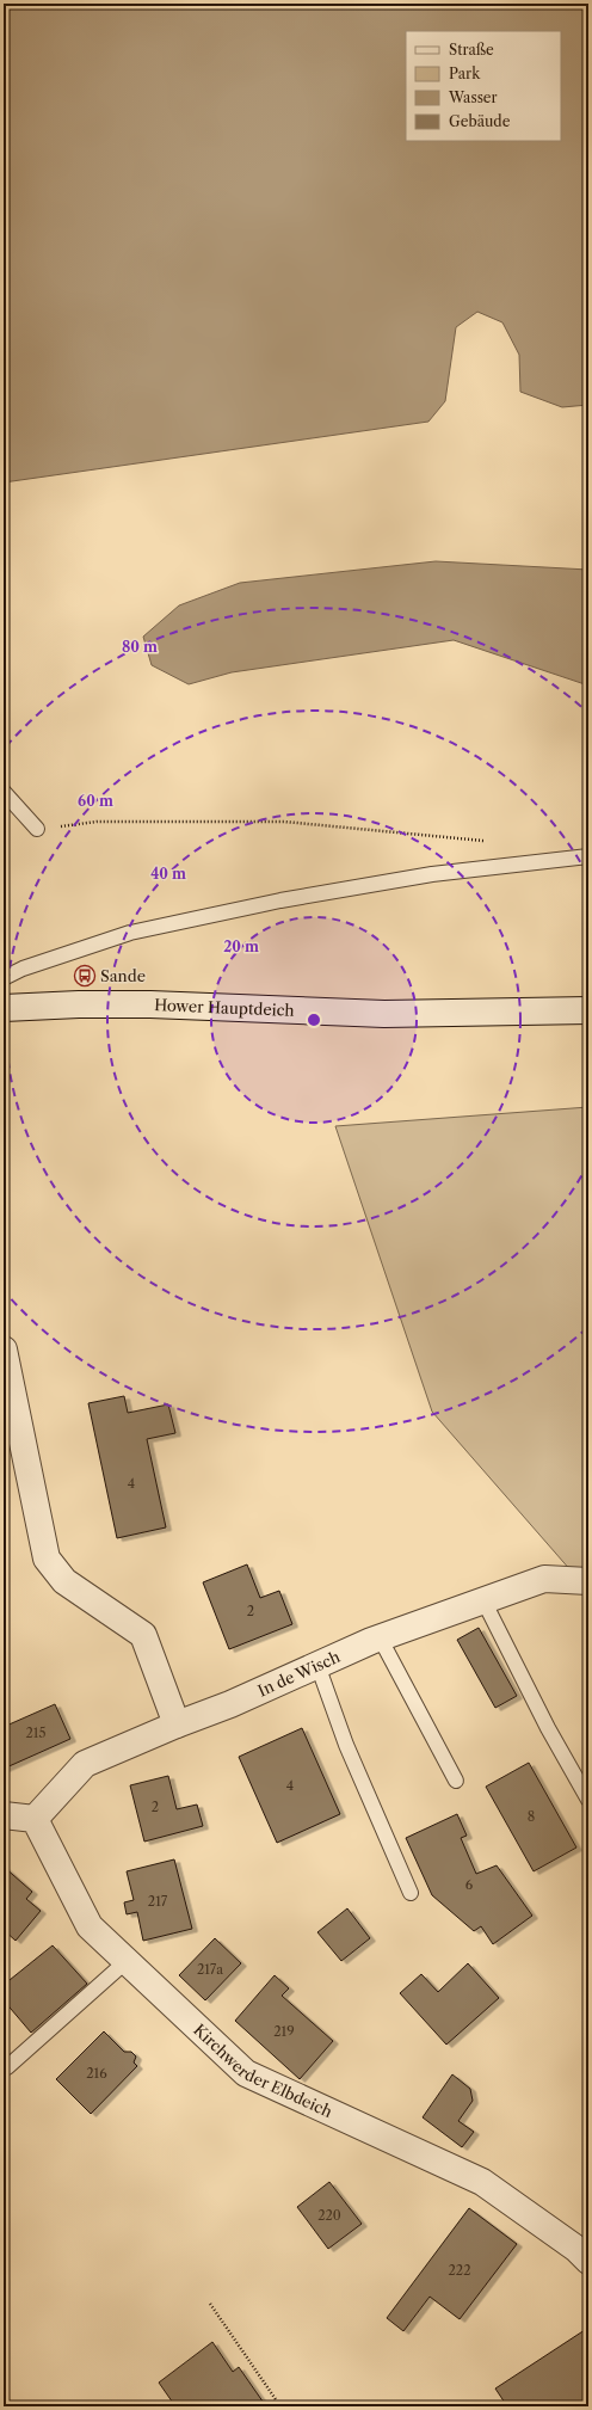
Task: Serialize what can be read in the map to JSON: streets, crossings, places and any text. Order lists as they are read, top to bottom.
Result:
{
  "streets": {
    "street": ["Hower Hauptdeich", "In de Wisch", "Kirchwerder Elbdeich"]
  },
  "crossings": [
    ["In de Wisch", "Kirchwerder Elbdeich"]
  ],
  "places": {
    "bus stop": ["Sande"]
  },
  "house_numbers": [
    "4",
    "2",
    "215",
    "4",
    "2",
    "8",
    "6",
    "217",
    "217a",
    "219",
    "216",
    "220",
    "222"
  ],
  "legend": [
    "Straße",
    "Park",
    "Wasser",
    "Gebäude"
  ],
  "rings": [
    "80 m",
    "60 m",
    "40 m",
    "20 m"
  ]
}
